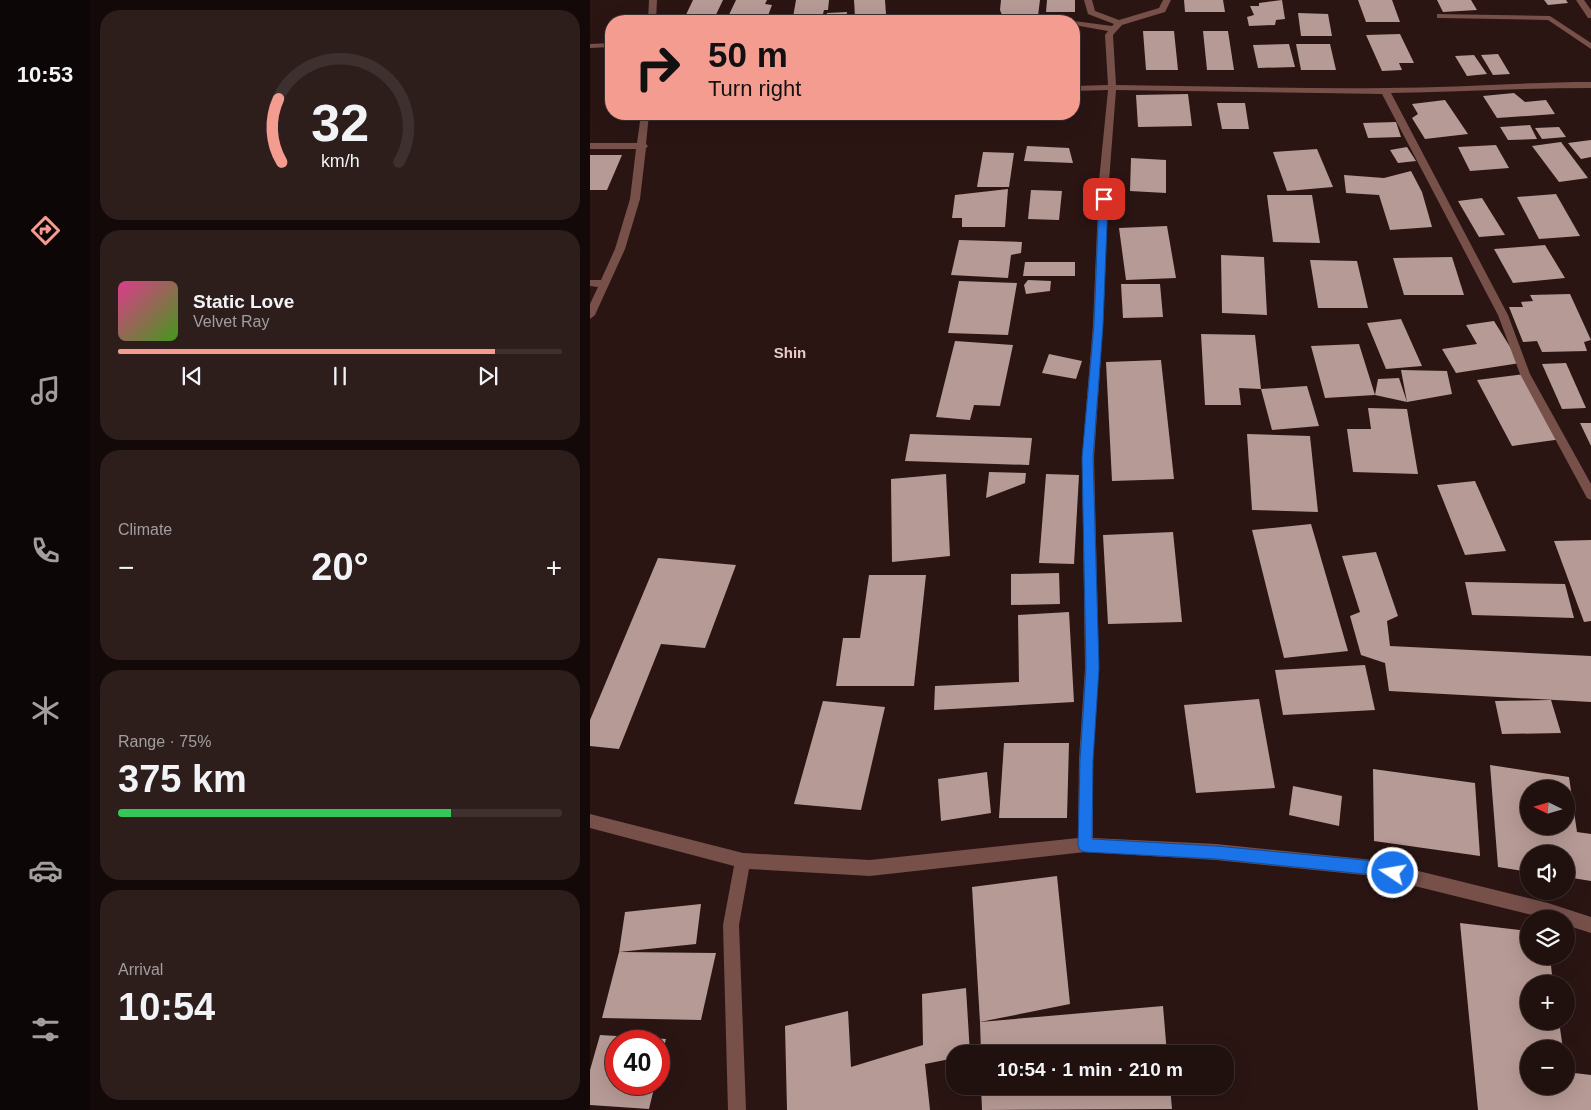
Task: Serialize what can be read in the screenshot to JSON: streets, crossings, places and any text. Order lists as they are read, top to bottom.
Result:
{
  "districts": ["Shin"],
  "north": "left",
  "page": {
    "tabs": "10:53",
    "turn": ["50 m", "Turn right"],
    "song": ["Static Love", "Velvet Ray"],
    "tile": [
      "Climate",
      ["Range · 75%", "375 km"],
      ["Arrival", "10:54"]
    ],
    "heat": ["−", "20°", "+"],
    "map_buttons": ["+", "−"],
    "limit": "40",
    "trip": "10:54 · 1 min · 210 m",
    "gauge": ["32", "km/h"]
  }
}
